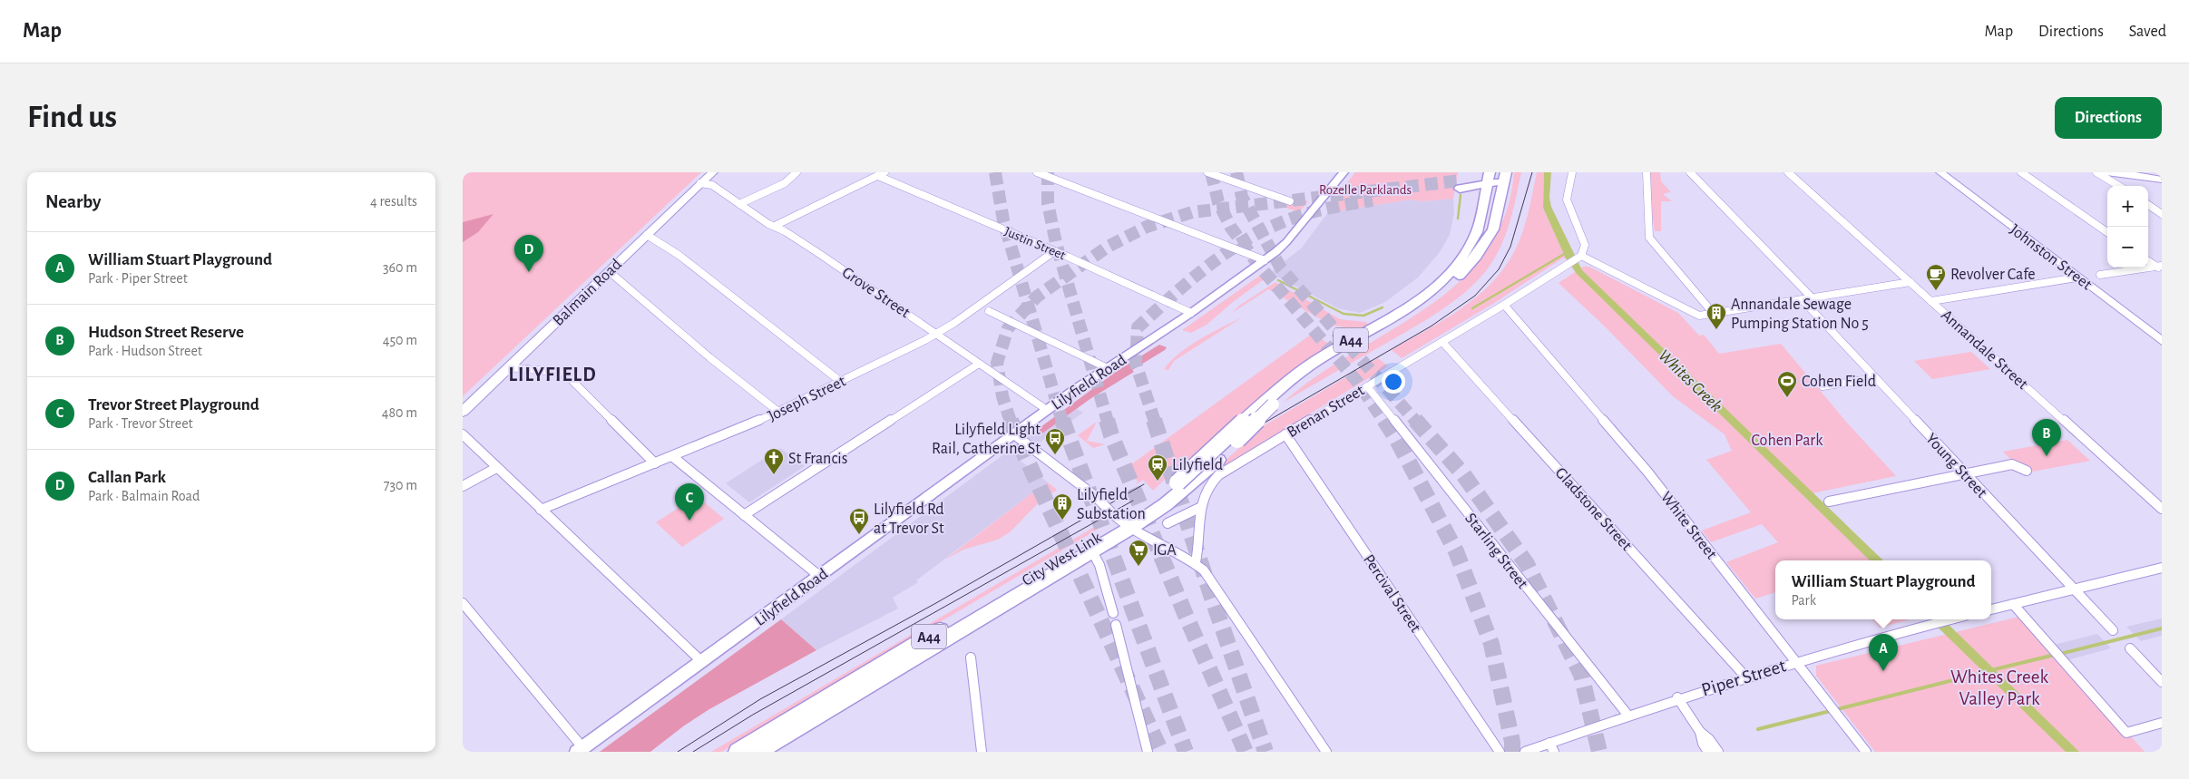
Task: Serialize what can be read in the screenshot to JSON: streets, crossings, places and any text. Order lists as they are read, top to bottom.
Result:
{
  "streets": {
    "highway": ["A44", "City West Link"],
    "main road": ["Johnston Street", "Balmain Road", "Lilyfield Road"],
    "street": [
      "Justin Street",
      "Grove Street",
      "Annandale Street",
      "Joseph Street",
      "Brenan Street",
      "Young Street",
      "Gladstone Street",
      "White Street",
      "Starling Street",
      "Percival Street",
      "Piper Street"
    ]
  },
  "crossings": [
    ["Justin Street", "Lilyfield Road"],
    ["Justin Street", "Joseph Street"],
    ["Balmain Road", "Grove Street"],
    ["Grove Street", "Lilyfield Road"],
    ["Grove Street", "Joseph Street"],
    ["Brenan Street", "Gladstone Street"],
    ["Brenan Street", "White Street"],
    ["Brenan Street", "Starling Street"],
    ["Brenan Street", "Percival Street"],
    ["Gladstone Street", "Piper Street"],
    ["White Street", "Piper Street"],
    ["Starling Street", "Piper Street"]
  ],
  "districts": ["LILYFIELD"],
  "water": ["Whites Creek"],
  "parks": ["Rozelle Parklands", "Cohen Park", "Whites Creek Valley Park"],
  "places": {
    "cafe": ["Revolver Cafe"],
    "building": ["Annandale Sewage Pumping Station No 5", "Lilyfield Substation"],
    "sports": ["Cohen Field"],
    "bus stop": ["Lilyfield Light Rail, Catherine St", "Lilyfield Rd at Trevor St"],
    "church": ["St Francis"],
    "station": ["Lilyfield"],
    "supermarket": ["IGA"]
  },
  "page": {
    "header": "Map",
    "nav": ["Map", "Directions", "Saved"],
    "buttons": "Directions",
    "title": "Find us",
    "heading": ["Nearby", "4 results"],
    "map_buttons": ["+", "−"],
    "list": [
      {
        "mark": "A",
        "name": "William Stuart Playground",
        "note": "Park · Piper Street",
        "value": "360 m"
      },
      {
        "mark": "B",
        "name": "Hudson Street Reserve",
        "note": "Park · Hudson Street",
        "value": "450 m"
      },
      {
        "mark": "C",
        "name": "Trevor Street Playground",
        "note": "Park · Trevor Street",
        "value": "480 m"
      },
      {
        "mark": "D",
        "name": "Callan Park",
        "note": "Park · Balmain Road",
        "value": "730 m"
      }
    ],
    "pins": [
      "D",
      "B",
      "C",
      "A"
    ],
    "popup": ["William Stuart Playground", "Park"]
  }
}
